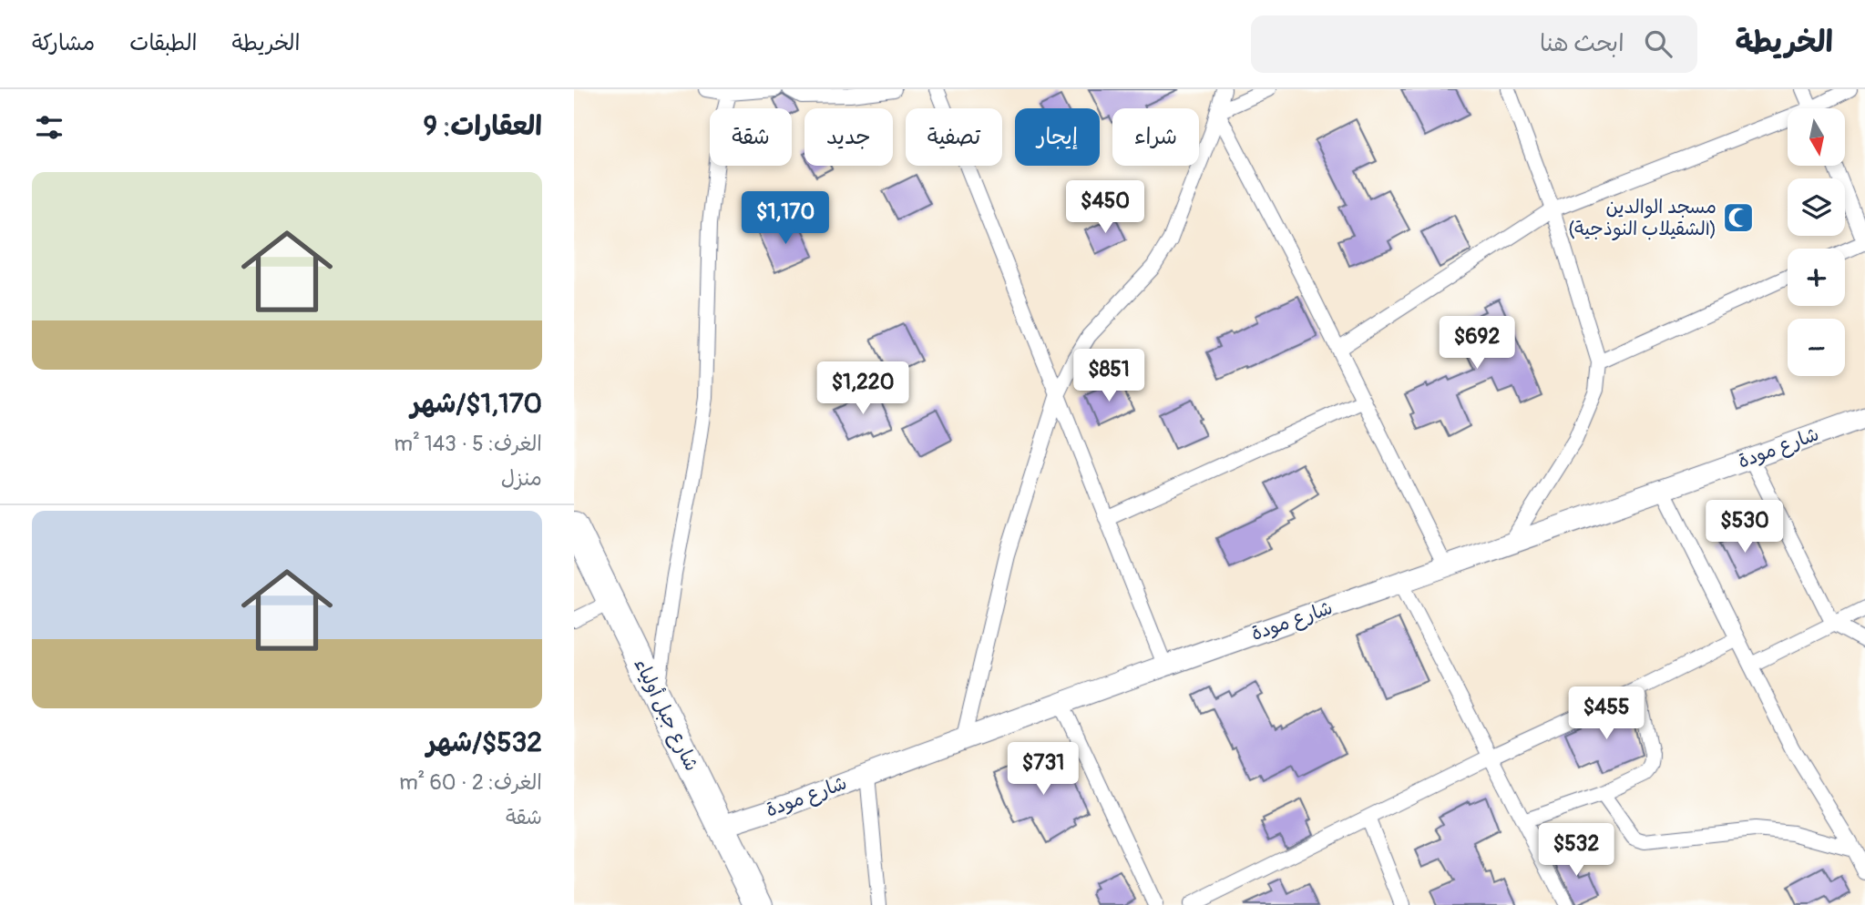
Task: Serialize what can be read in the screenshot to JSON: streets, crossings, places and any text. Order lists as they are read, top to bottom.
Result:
{
  "streets": {
    "highway": ["شارع جبل أولياء"],
    "street": ["شارع مودة"]
  },
  "crossings": [
    ["شارع مودة", "شارع جبل أولياء"]
  ],
  "places": {
    "mosque": ["مسجد الوالدين (الشقيلاب النوذجية)"]
  },
  "north": "bottom",
  "page": {
    "header": "الخريطة",
    "search": "ابحث هنا",
    "nav": ["الخريطة", "الطبقات", "مشاركة"],
    "heading": "العقارات: 9",
    "map_buttons": ["+", "−"],
    "chip": [
      "شراء",
      "إيجار",
      "تصفية",
      "جديد",
      "شقة"
    ],
    "list": [
      {
        "name": "$1,170/شهر",
        "note": "الغرف: 5 · 143 m² · منزل"
      },
      {
        "name": "$532/شهر",
        "note": "الغرف: 2 · 60 m² · شقة"
      }
    ],
    "price": [
      "$450",
      "$1,170",
      "$692",
      "$851",
      "$1,220",
      "$530",
      "$455",
      "$731",
      "$532"
    ]
  }
}
